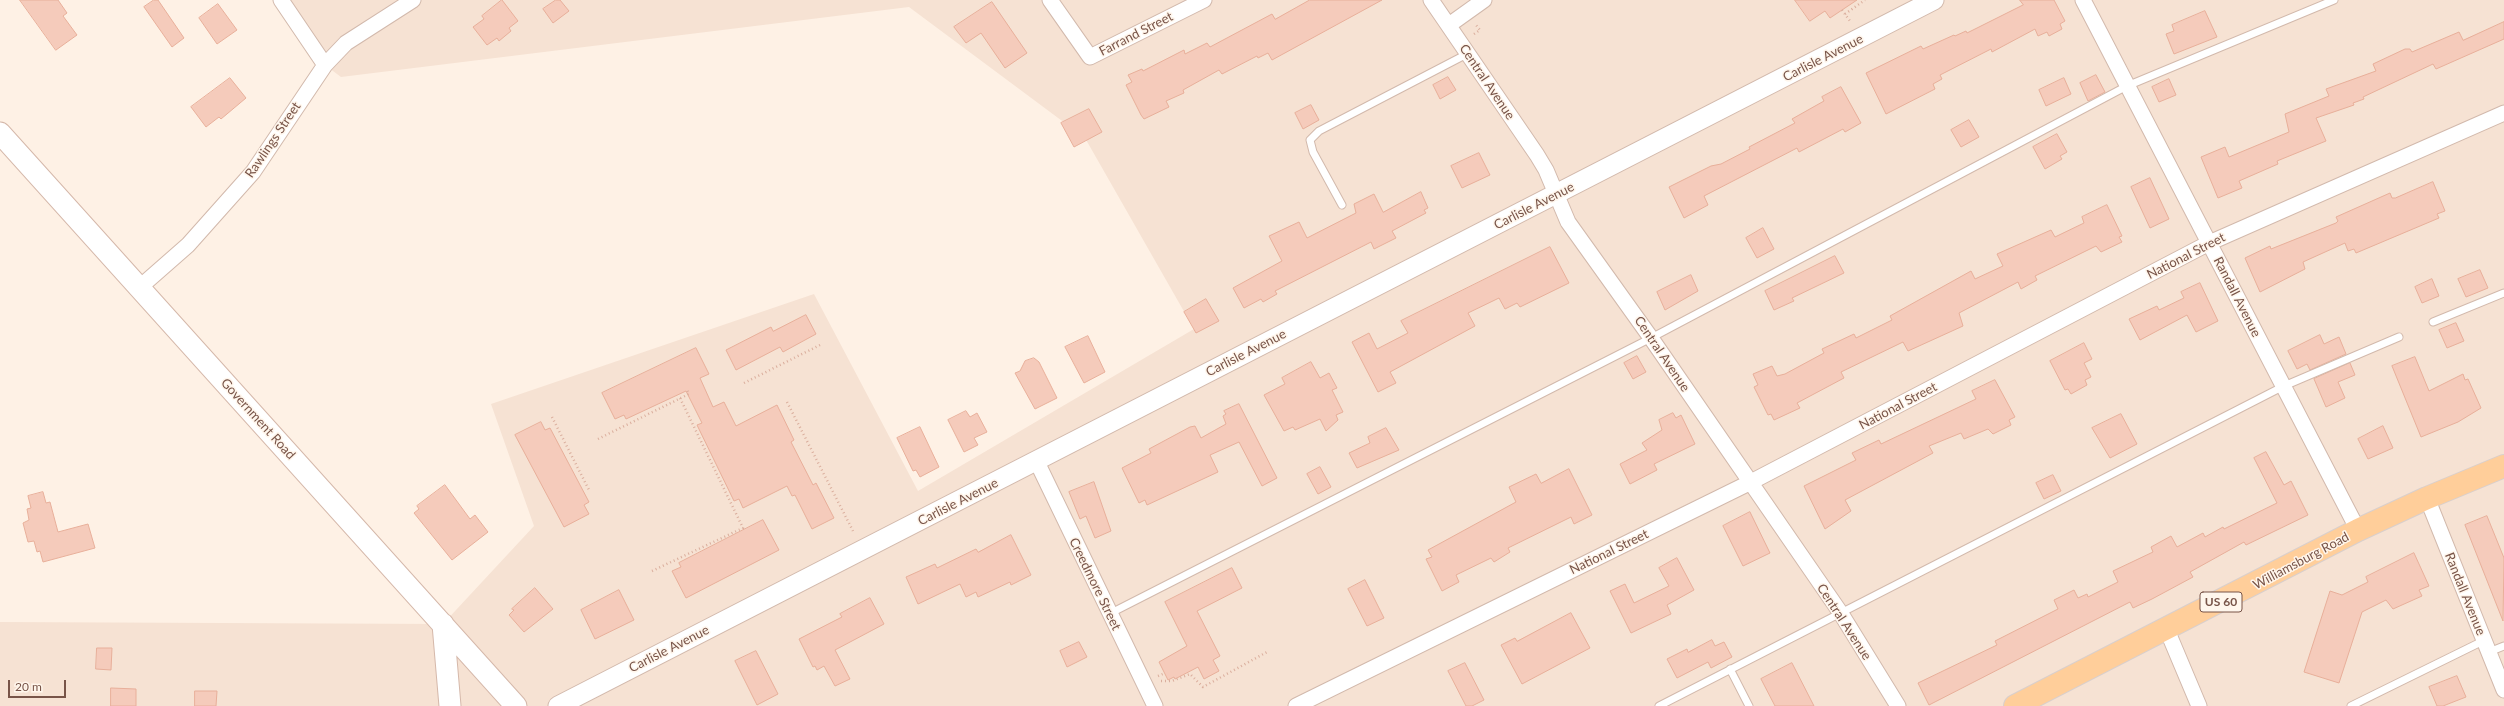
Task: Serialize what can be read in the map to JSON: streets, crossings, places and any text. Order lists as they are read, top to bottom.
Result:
{
  "streets": {
    "main road": ["Government Road", "Williamsburg Road", "US 60"],
    "street": [
      "Farrand Street",
      "Carlisle Avenue",
      "Central Avenue",
      "Rawlings Street",
      "National Street",
      "Randall Avenue",
      "Creedmore Street"
    ]
  },
  "crossings": [
    ["Carlisle Avenue", "Central Avenue"],
    ["Carlisle Avenue", "Creedmore Street"],
    ["Central Avenue", "National Street"],
    ["Rawlings Street", "Government Road"],
    ["National Street", "Randall Avenue"],
    ["Randall Avenue", "Williamsburg Road"]
  ],
  "scale_bar": "20 m"
}
